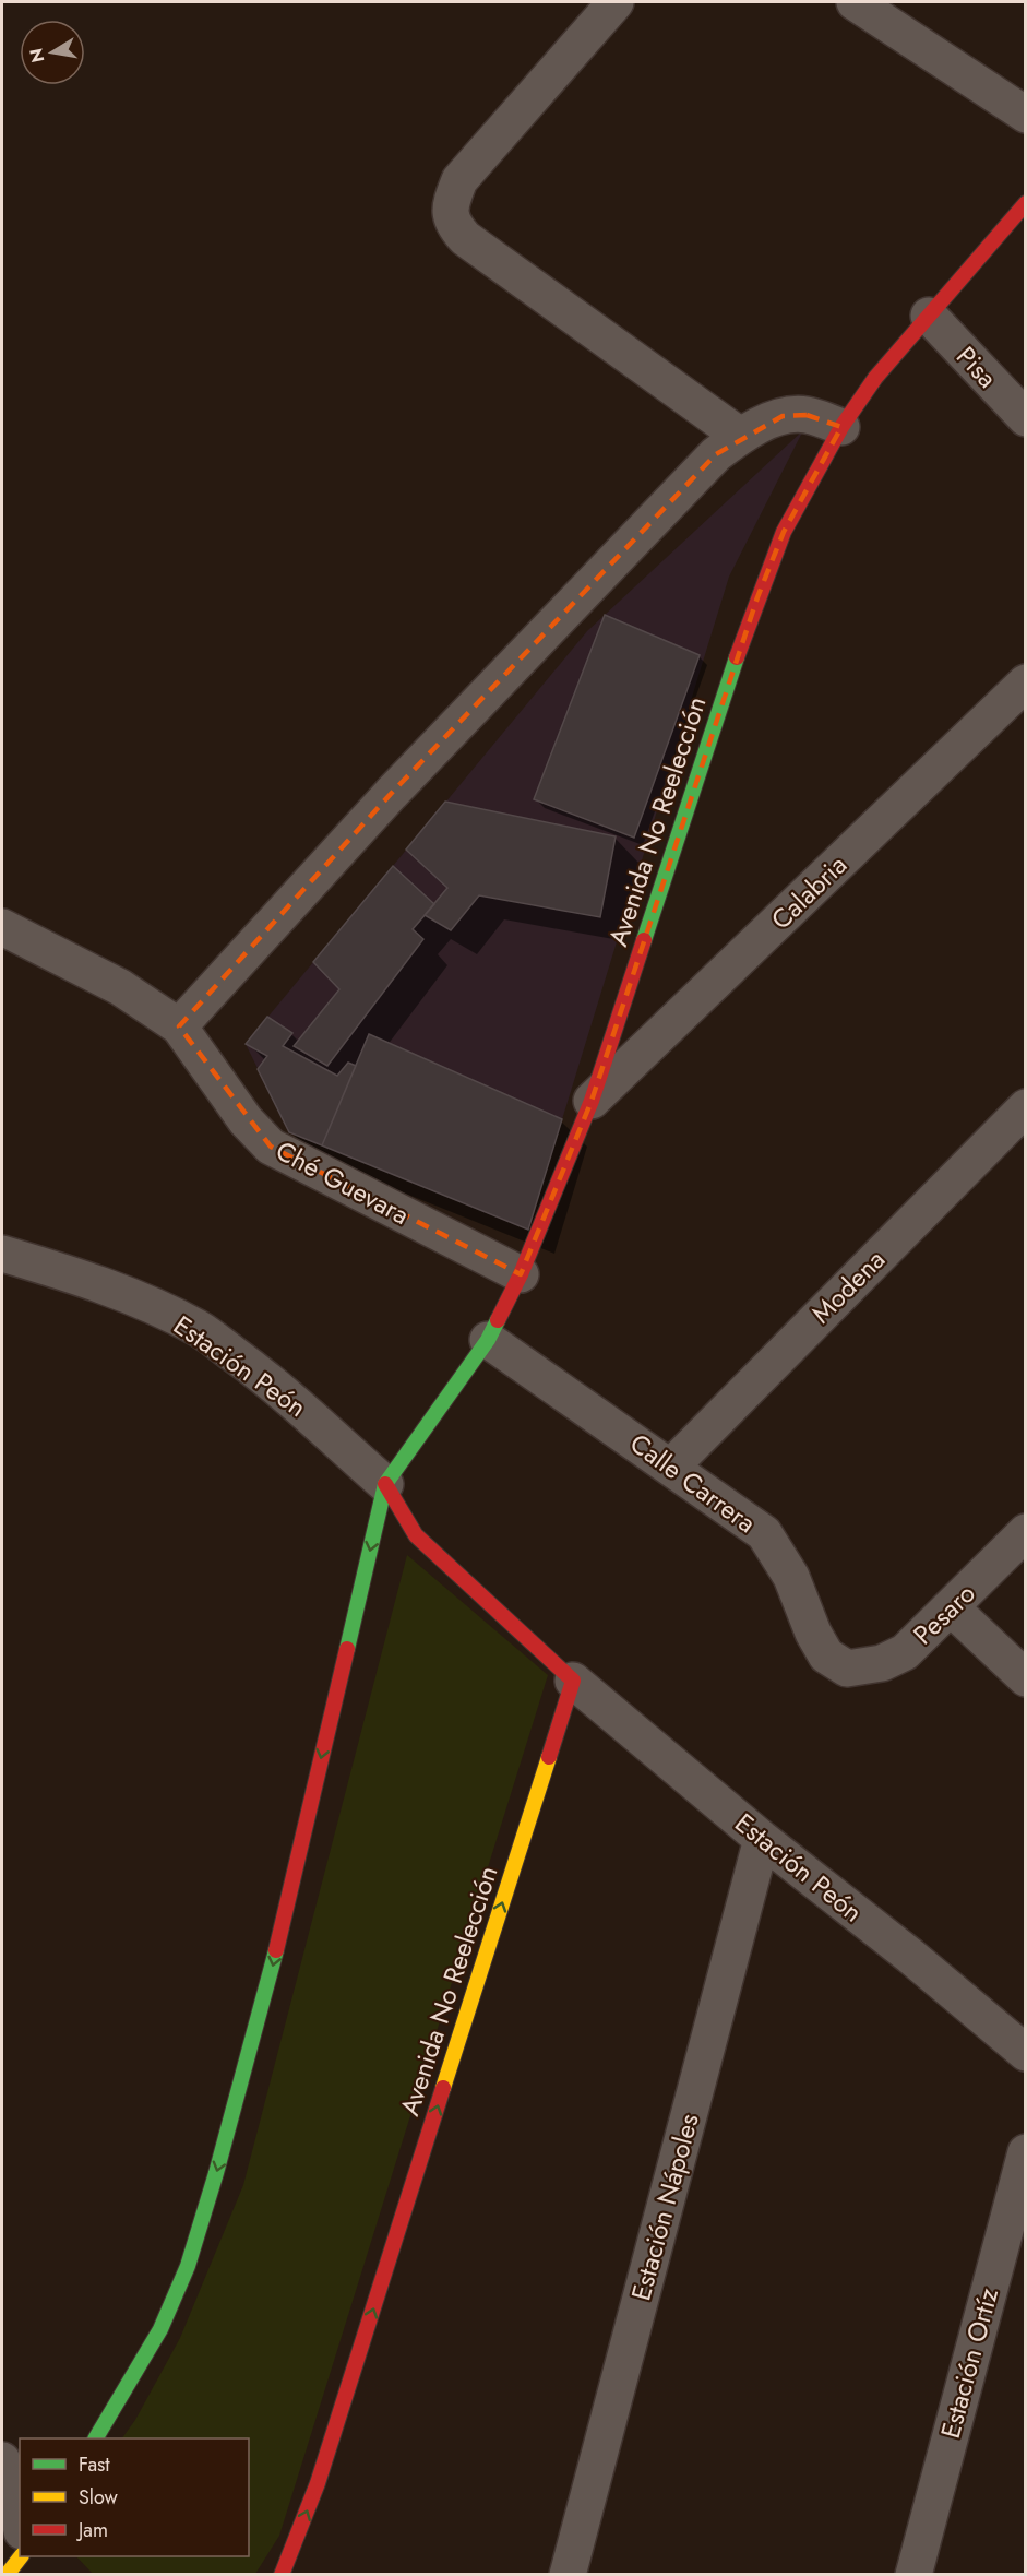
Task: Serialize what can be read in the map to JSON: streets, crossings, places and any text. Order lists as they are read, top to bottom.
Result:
{
  "streets": {
    "street": [
      "Pisa",
      "Avenida No Reelección",
      "Calabria",
      "Ché Guevara",
      "Modena",
      "Estación Peón",
      "Calle Carrera",
      "Pesaro",
      "Estación Nápoles",
      "Estación Ortíz"
    ]
  },
  "crossings": [
    ["Pisa", "Avenida No Reelección"],
    ["Avenida No Reelección", "Calabria"],
    ["Avenida No Reelección", "Ché Guevara"],
    ["Avenida No Reelección", "Estación Peón"],
    ["Avenida No Reelección", "Calle Carrera"],
    ["Modena", "Calle Carrera"],
    ["Estación Peón", "Estación Nápoles"],
    ["Calle Carrera", "Pesaro"]
  ],
  "legend": ["Fast", "Slow", "Jam"],
  "north": "left"
}
